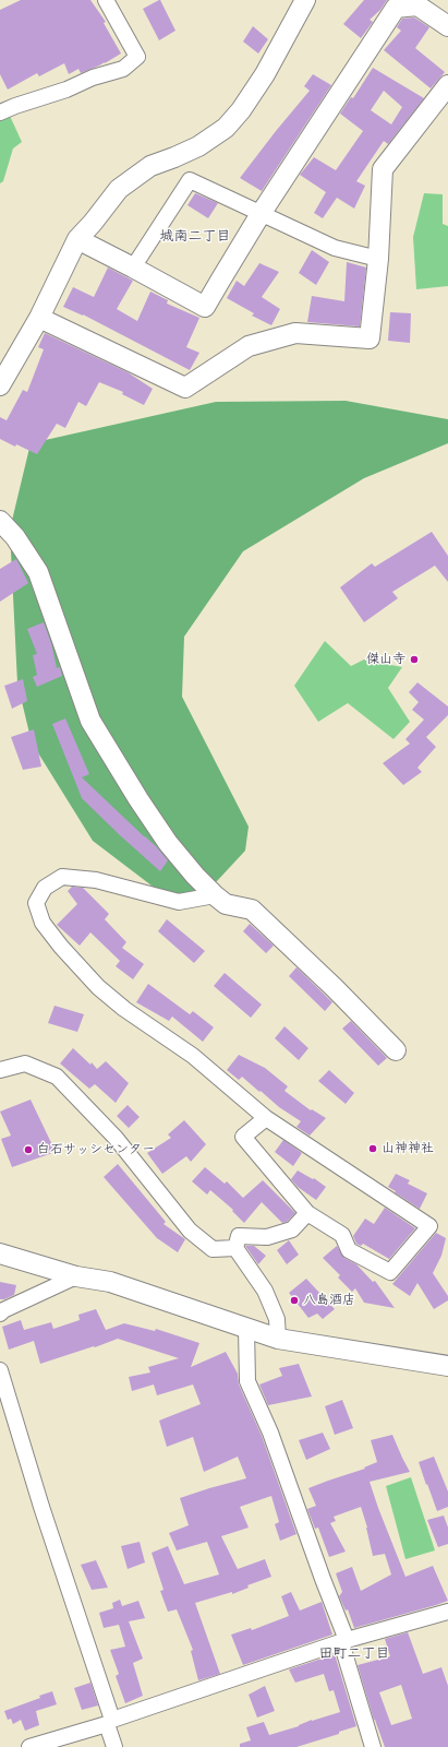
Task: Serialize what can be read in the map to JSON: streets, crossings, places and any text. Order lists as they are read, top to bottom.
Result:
{
  "districts": ["城南二丁目", "田町二丁目"],
  "places": [
    "傑山寺",
    "山神神社",
    "白石サッシセンター",
    "八島酒店"
  ]
}
